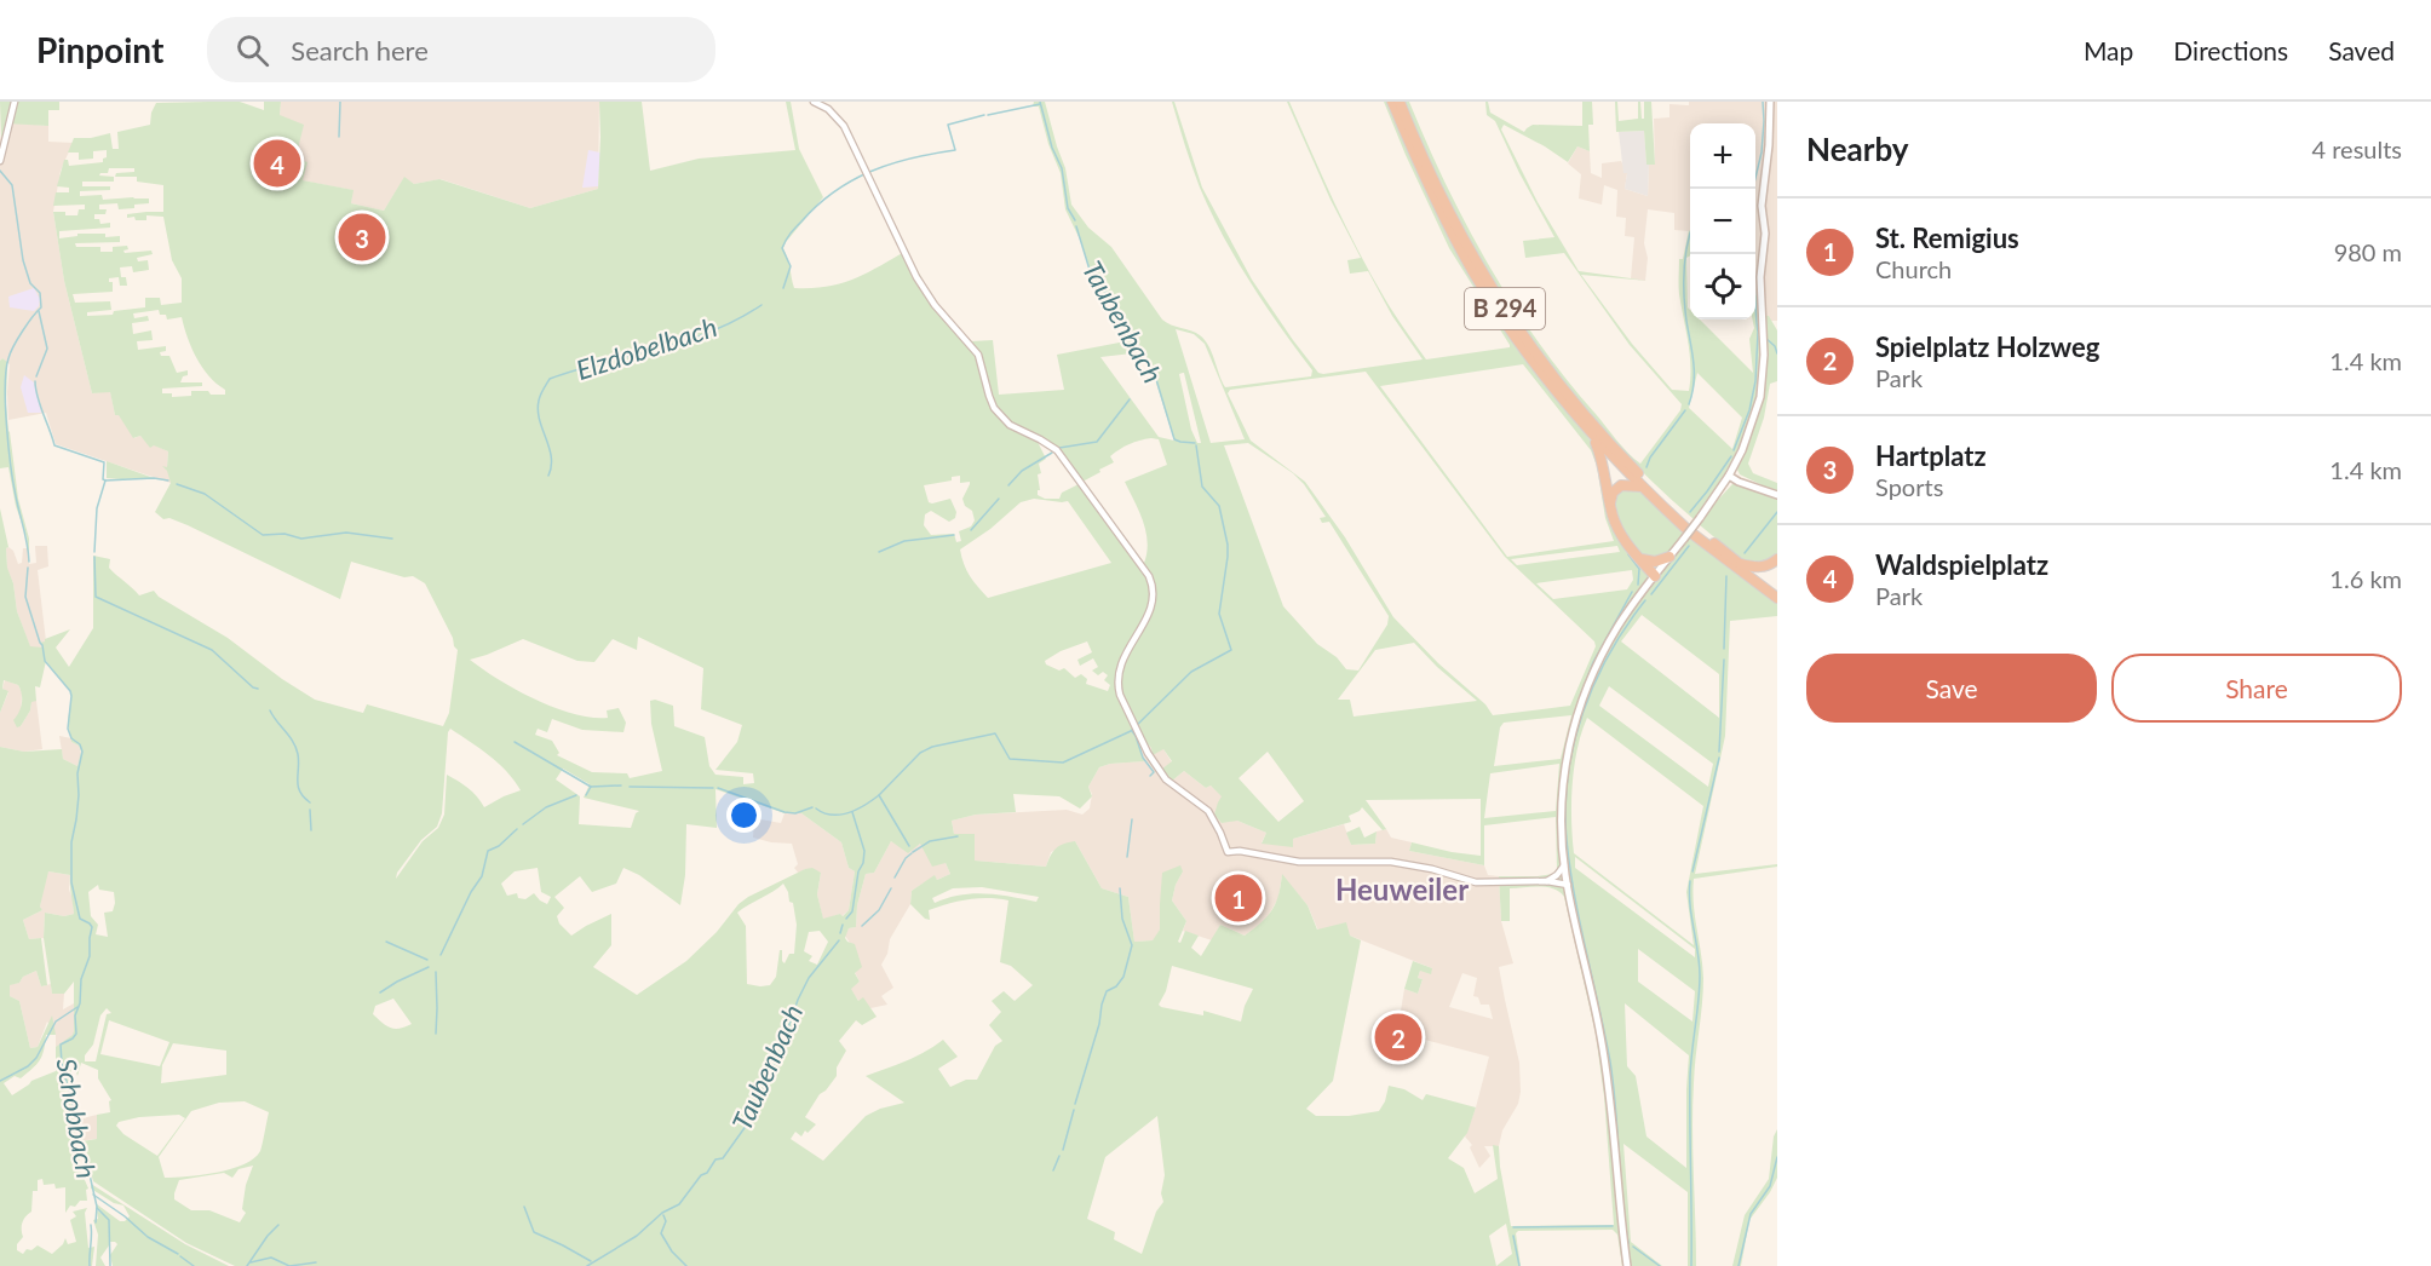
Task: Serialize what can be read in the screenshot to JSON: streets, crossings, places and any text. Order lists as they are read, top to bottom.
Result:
{
  "streets": {
    "highway": ["B 294"]
  },
  "districts": ["Heuweiler"],
  "water": ["Taubenbach", "Elzdobelbach", "Schobbach"],
  "page": {
    "header": "Pinpoint",
    "search": "Search here",
    "nav": ["Map", "Directions", "Saved"],
    "heading": ["Nearby", "4 results"],
    "map_buttons": ["+", "−"],
    "pins": [
      "4",
      "3",
      "1",
      "2"
    ],
    "list": [
      {
        "mark": "1",
        "name": "St. Remigius",
        "note": "Church",
        "value": "980 m"
      },
      {
        "mark": "2",
        "name": "Spielplatz Holzweg",
        "note": "Park",
        "value": "1.4 km"
      },
      {
        "mark": "3",
        "name": "Hartplatz",
        "note": "Sports",
        "value": "1.4 km"
      },
      {
        "mark": "4",
        "name": "Waldspielplatz",
        "note": "Park",
        "value": "1.6 km"
      }
    ],
    "buttons": ["Save", "Share"]
  }
}
